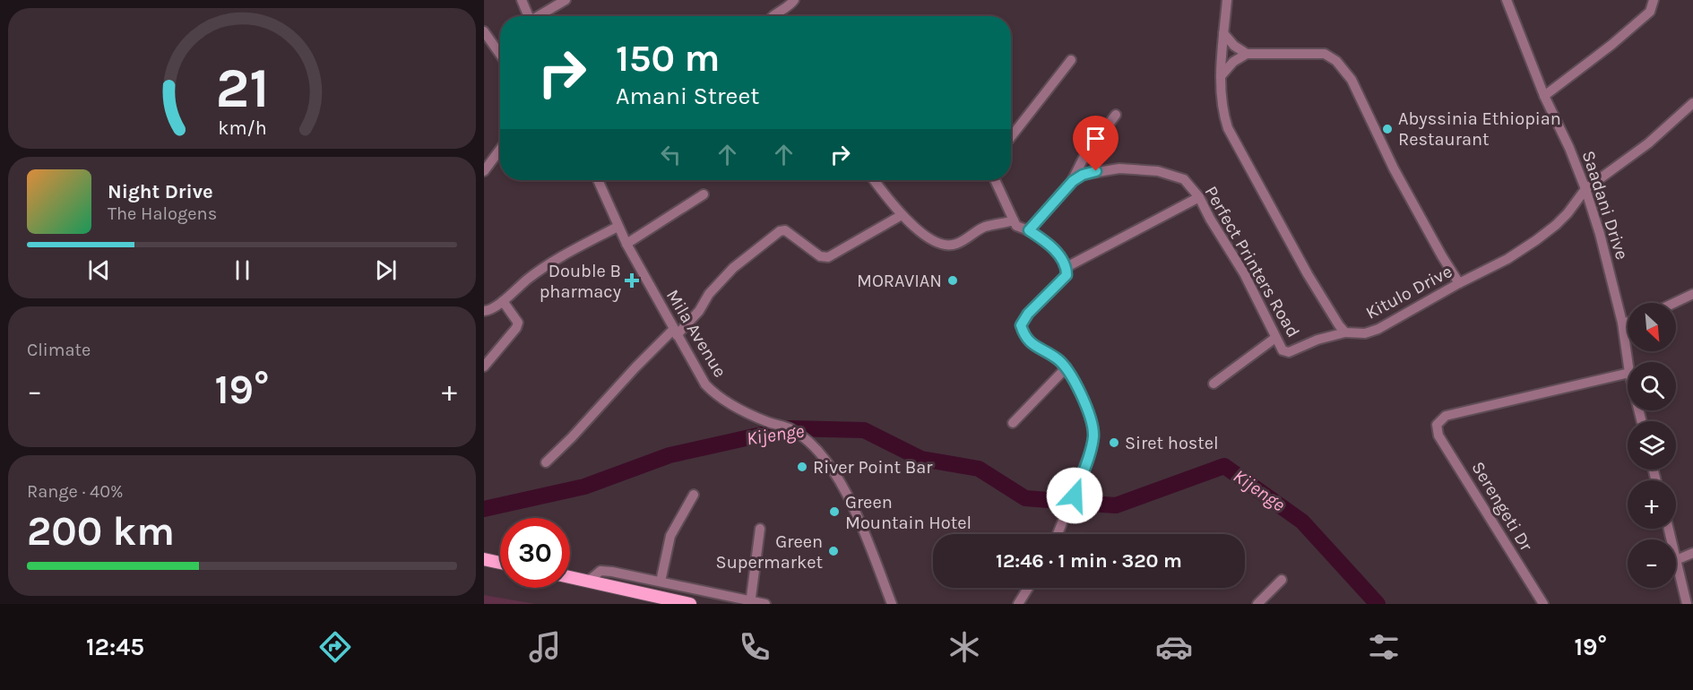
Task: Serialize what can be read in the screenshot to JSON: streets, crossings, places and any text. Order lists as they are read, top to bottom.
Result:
{
  "streets": {
    "street": [
      "Saadani Drive",
      "Perfect Printers Road",
      "Kitulo Drive",
      "Mila Avenue",
      "Serengeti Dr"
    ]
  },
  "crossings": [
    ["Saadani Drive", "Kitulo Drive"],
    ["Perfect Printers Road", "Kitulo Drive"]
  ],
  "water": ["Kijenge"],
  "places": {
    "other": [
      "Abyssinia Ethiopian Restaurant",
      "MORAVIAN",
      "Siret hostel",
      "River Point Bar",
      "Green Mountain Hotel",
      "Green Supermarket"
    ],
    "health": ["Double B pharmacy"]
  },
  "north": "bottom right",
  "page": {
    "turn": ["150 m", "Amani Street"],
    "song": ["Night Drive", "The Halogens"],
    "map_buttons": ["+", "−"],
    "tile": [
      "Climate",
      ["Range · 40%", "200 km"]
    ],
    "heat": ["−", "19°", "+"],
    "limit": "30",
    "trip": "12:46 · 1 min · 320 m",
    "tabs": ["12:45", "19°"],
    "gauge": ["21", "km/h"]
  }
}
